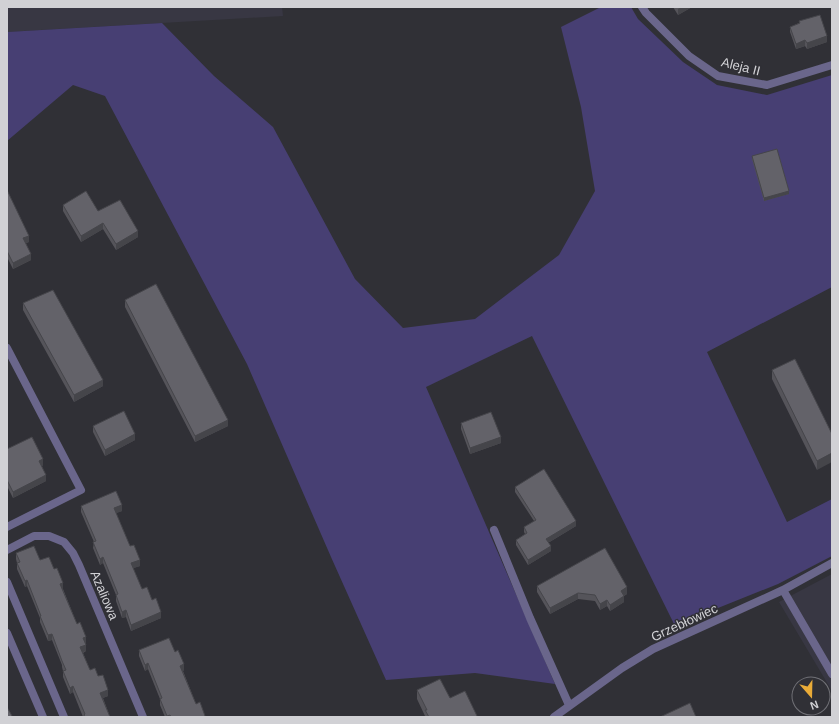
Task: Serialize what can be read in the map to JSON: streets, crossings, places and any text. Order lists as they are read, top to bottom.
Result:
{
  "streets": {
    "street": ["Aleja II", "Azaliowa", "Grzebłowiec"]
  },
  "north": "bottom"
}
